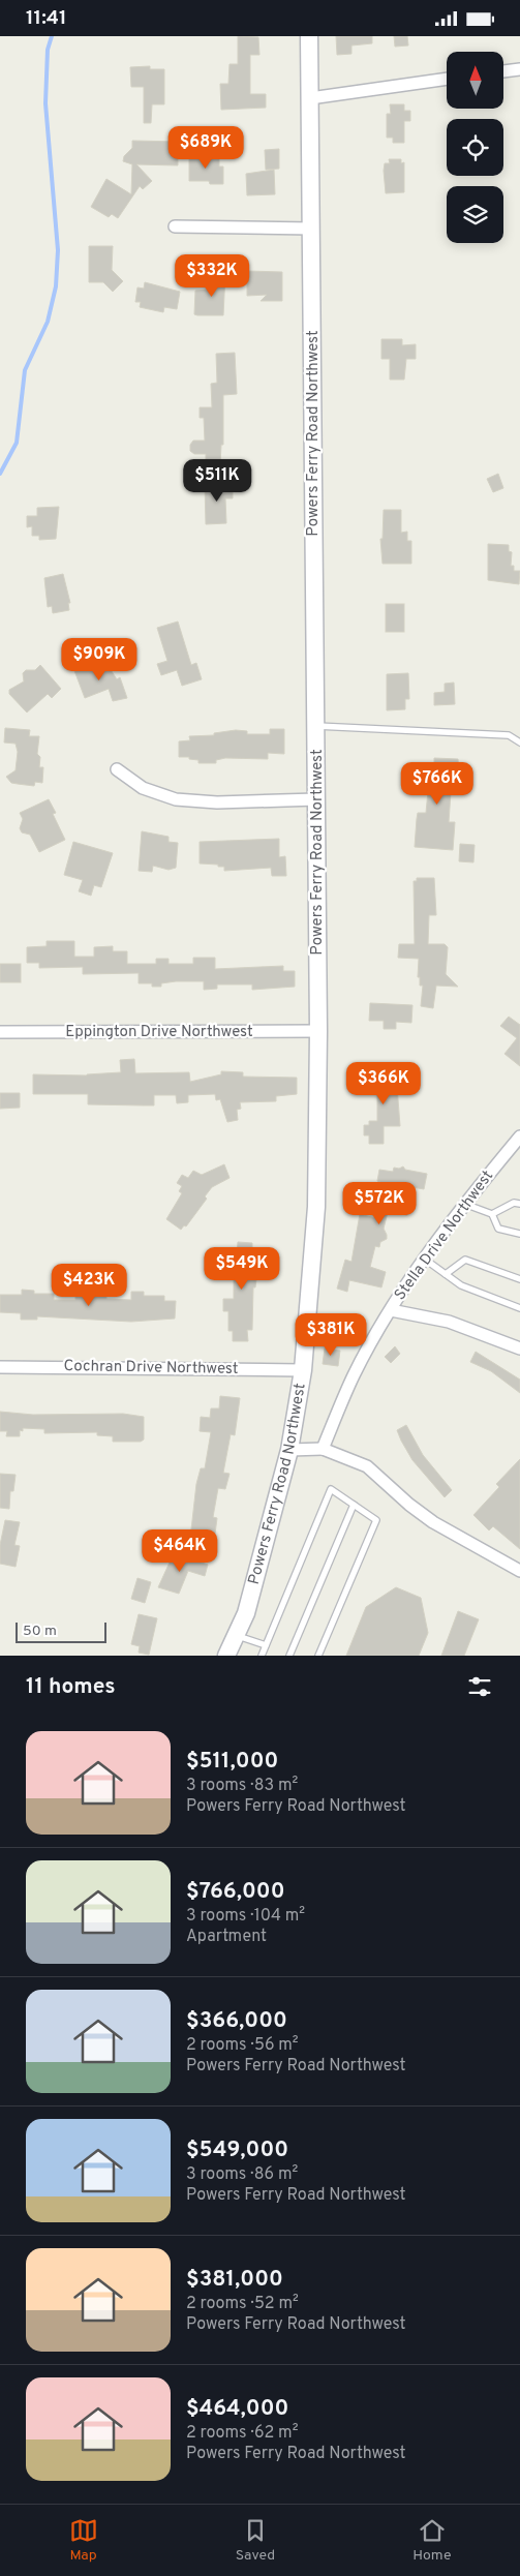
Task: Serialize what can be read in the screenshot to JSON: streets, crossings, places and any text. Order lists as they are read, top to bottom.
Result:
{
  "streets": {
    "street": [
      "Powers Ferry Road Northwest",
      "Eppington Drive Northwest",
      "Stella Drive Northwest",
      "Cochran Drive Northwest"
    ]
  },
  "crossings": [
    ["Powers Ferry Road Northwest", "Eppington Drive Northwest"],
    ["Powers Ferry Road Northwest", "Cochran Drive Northwest"]
  ],
  "scale_bar": "50 m",
  "north": "top",
  "page": {
    "status": "11:41",
    "price": [
      "$689K",
      "$332K",
      "$511K",
      "$909K",
      "$766K",
      "$366K",
      "$572K",
      "$549K",
      "$423K",
      "$381K",
      "$464K"
    ],
    "scale": "50 m",
    "heading": "11 homes",
    "list": [
      {
        "name": "$511,000",
        "note": "3 rooms · 83 m² · Powers Ferry Road Northwest"
      },
      {
        "name": "$766,000",
        "note": "3 rooms · 104 m² · Apartment"
      },
      {
        "name": "$366,000",
        "note": "2 rooms · 56 m² · Powers Ferry Road Northwest"
      },
      {
        "name": "$549,000",
        "note": "3 rooms · 86 m² · Powers Ferry Road Northwest"
      },
      {
        "name": "$381,000",
        "note": "2 rooms · 52 m² · Powers Ferry Road Northwest"
      },
      {
        "name": "$464,000",
        "note": "2 rooms · 62 m² · Powers Ferry Road Northwest"
      }
    ],
    "tabs": ["Map", "Saved", "Home"]
  }
}
